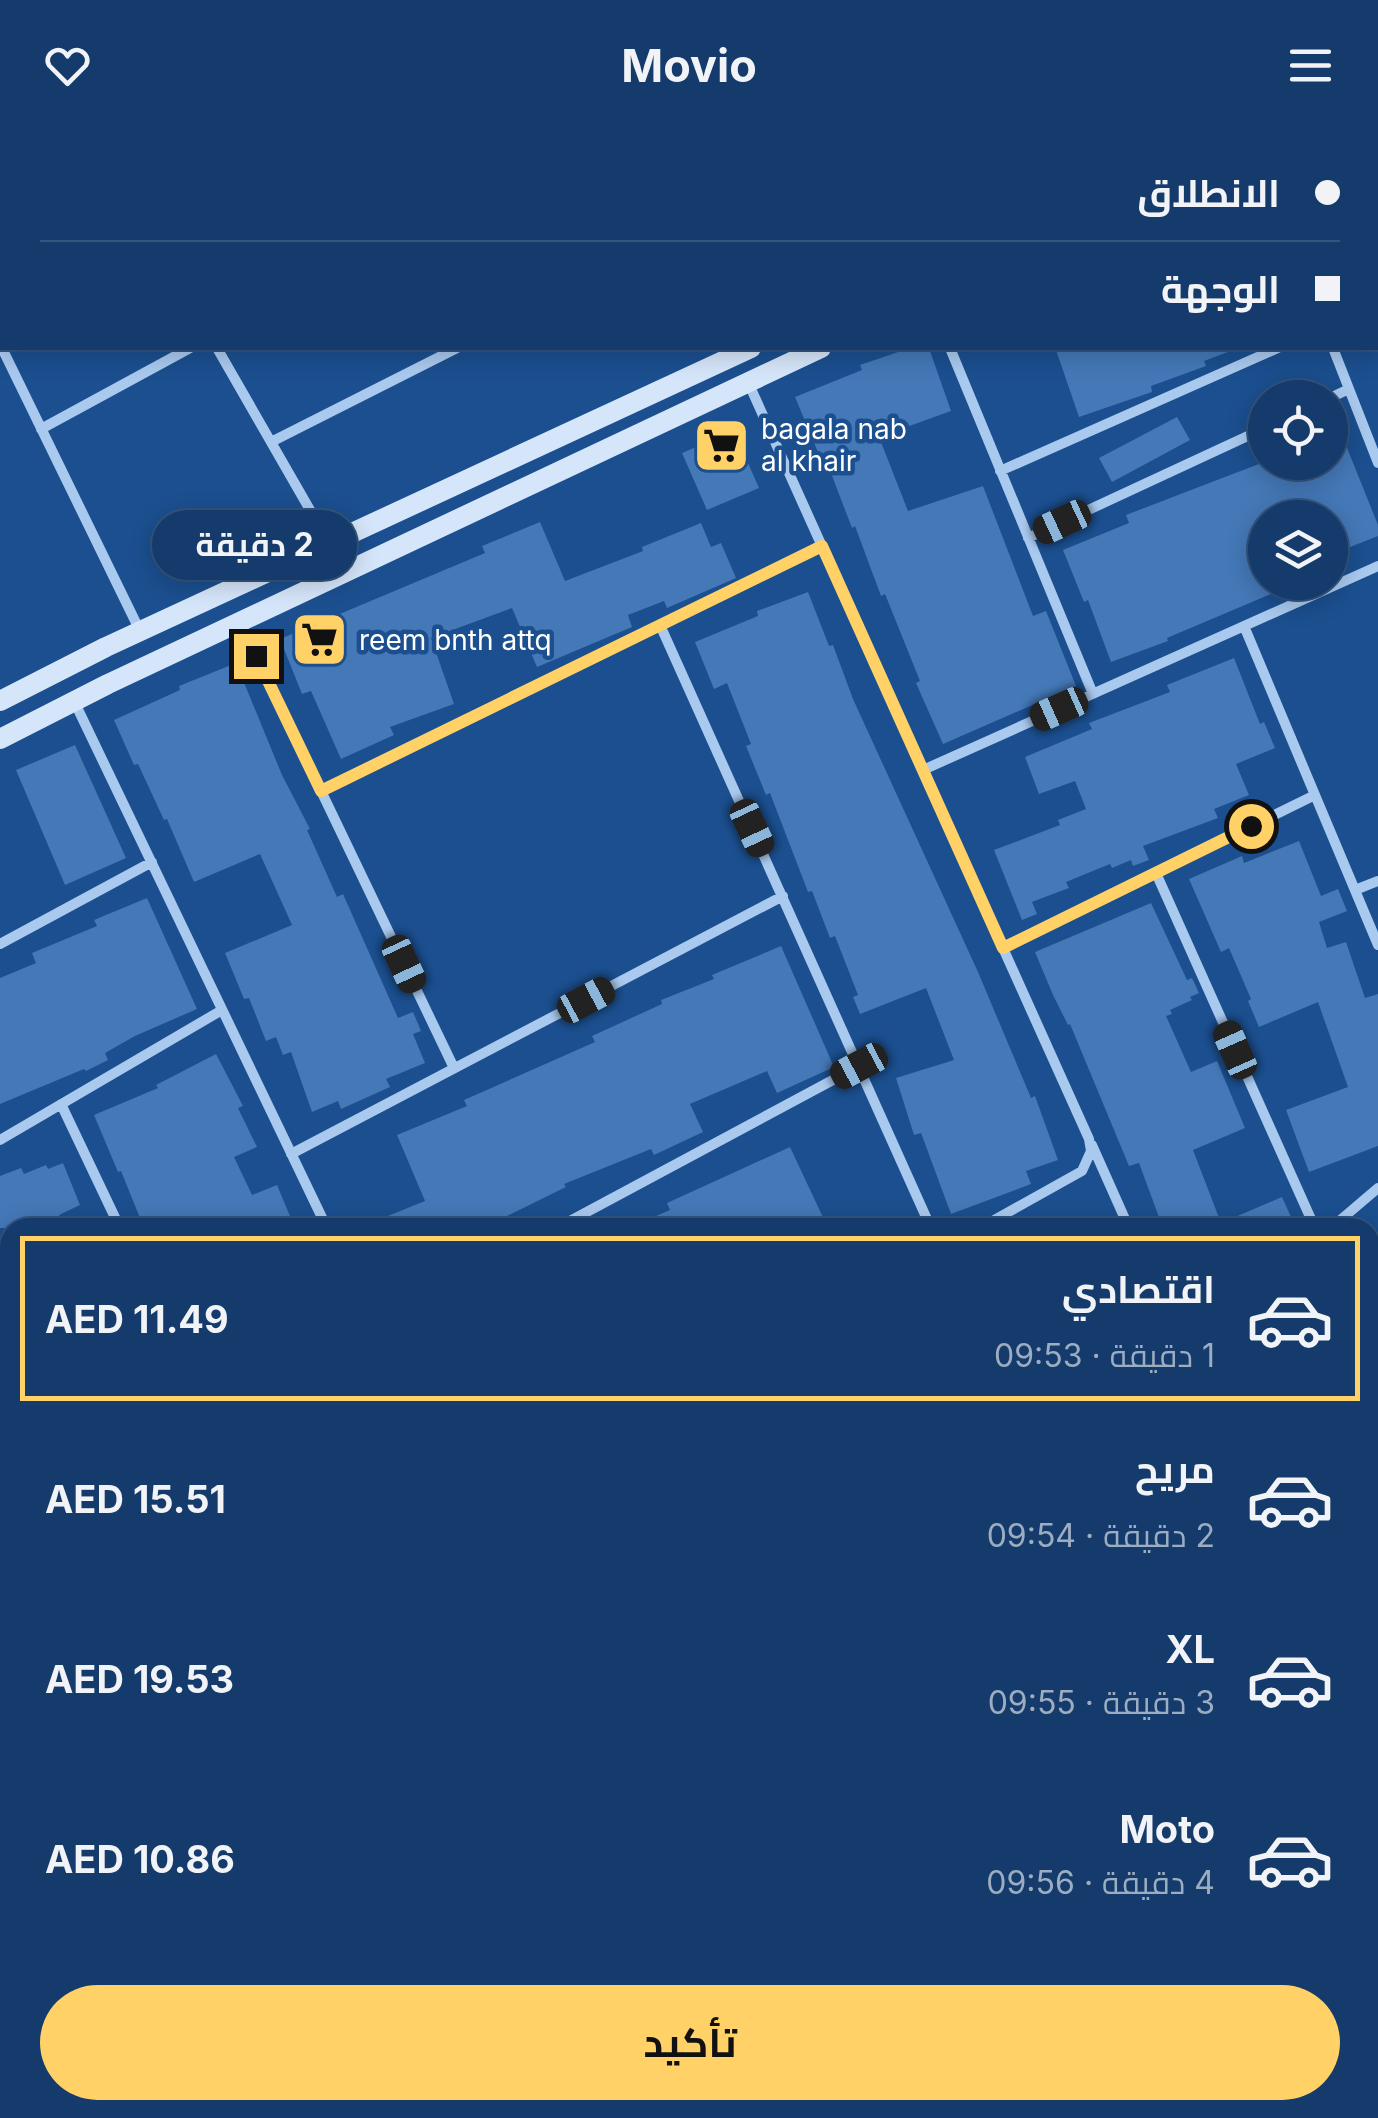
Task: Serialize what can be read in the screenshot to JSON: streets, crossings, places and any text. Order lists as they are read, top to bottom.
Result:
{
  "places": {
    "supermarket": ["bagala nab al khair", "reem bnth attq"]
  },
  "page": {
    "header": "Movio",
    "banner": ["الانطلاق", "الوجهة"],
    "bubble": "2 دقيقة",
    "list": [
      {
        "name": "اقتصادي",
        "note": "1 دقيقة · 09:53",
        "value": "AED 11.49"
      },
      {
        "name": "مريح",
        "note": "2 دقيقة · 09:54",
        "value": "AED 15.51"
      },
      {
        "name": "XL",
        "note": "3 دقيقة · 09:55",
        "value": "AED 19.53"
      },
      {
        "name": "Moto",
        "note": "4 دقيقة · 09:56",
        "value": "AED 10.86"
      }
    ],
    "buttons": "تأكيد"
  }
}
